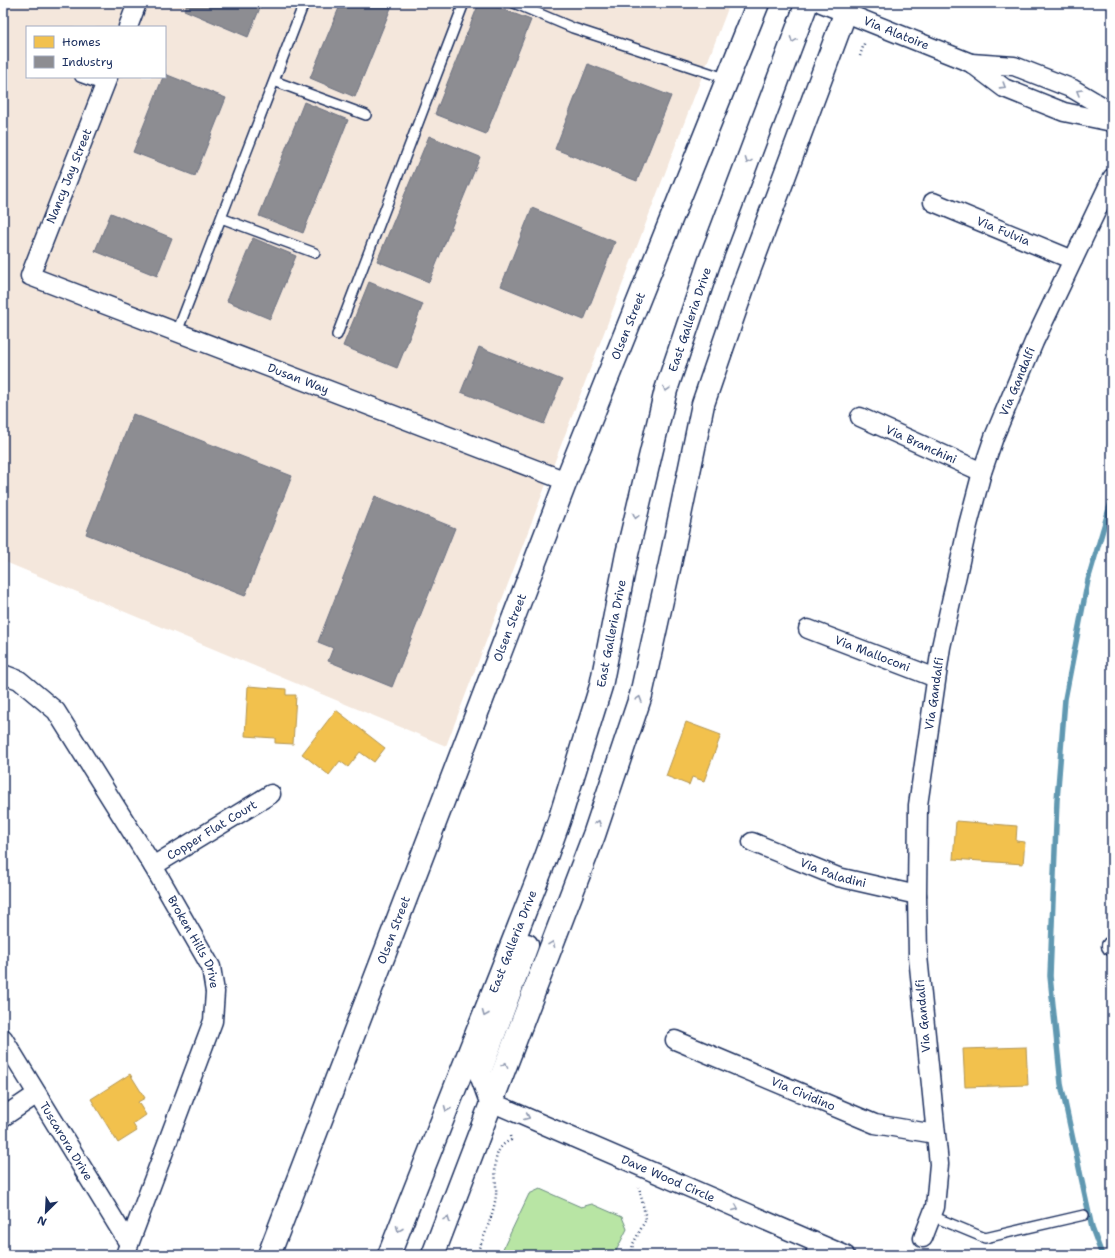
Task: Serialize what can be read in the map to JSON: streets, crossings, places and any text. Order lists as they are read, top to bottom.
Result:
{
  "streets": {
    "main road": ["East Galleria Drive", "Olsen Street"],
    "street": [
      "Via Alatoire",
      "Nancy Jay Street",
      "Via Fulvia",
      "Dusan Way",
      "Via Gandalfi",
      "Via Branchini",
      "Via Malloconi",
      "Copper Flat Court",
      "Via Paladini",
      "Broken Hills Drive",
      "Via Cividino",
      "Tuscarora Drive",
      "Dave Wood Circle"
    ]
  },
  "crossings": [
    ["Nancy Jay Street", "Dusan Way"],
    ["Via Fulvia", "Via Gandalfi"],
    ["Olsen Street", "Dusan Way"],
    ["Via Gandalfi", "Via Branchini"],
    ["Via Gandalfi", "Via Malloconi"],
    ["Via Gandalfi", "Via Paladini"],
    ["Via Gandalfi", "Via Cividino"],
    ["Copper Flat Court", "Broken Hills Drive"],
    ["Broken Hills Drive", "Tuscarora Drive"]
  ],
  "one_way": ["Dave Wood Circle"],
  "legend": ["Homes", "Industry"],
  "north": "bottom left"
}
